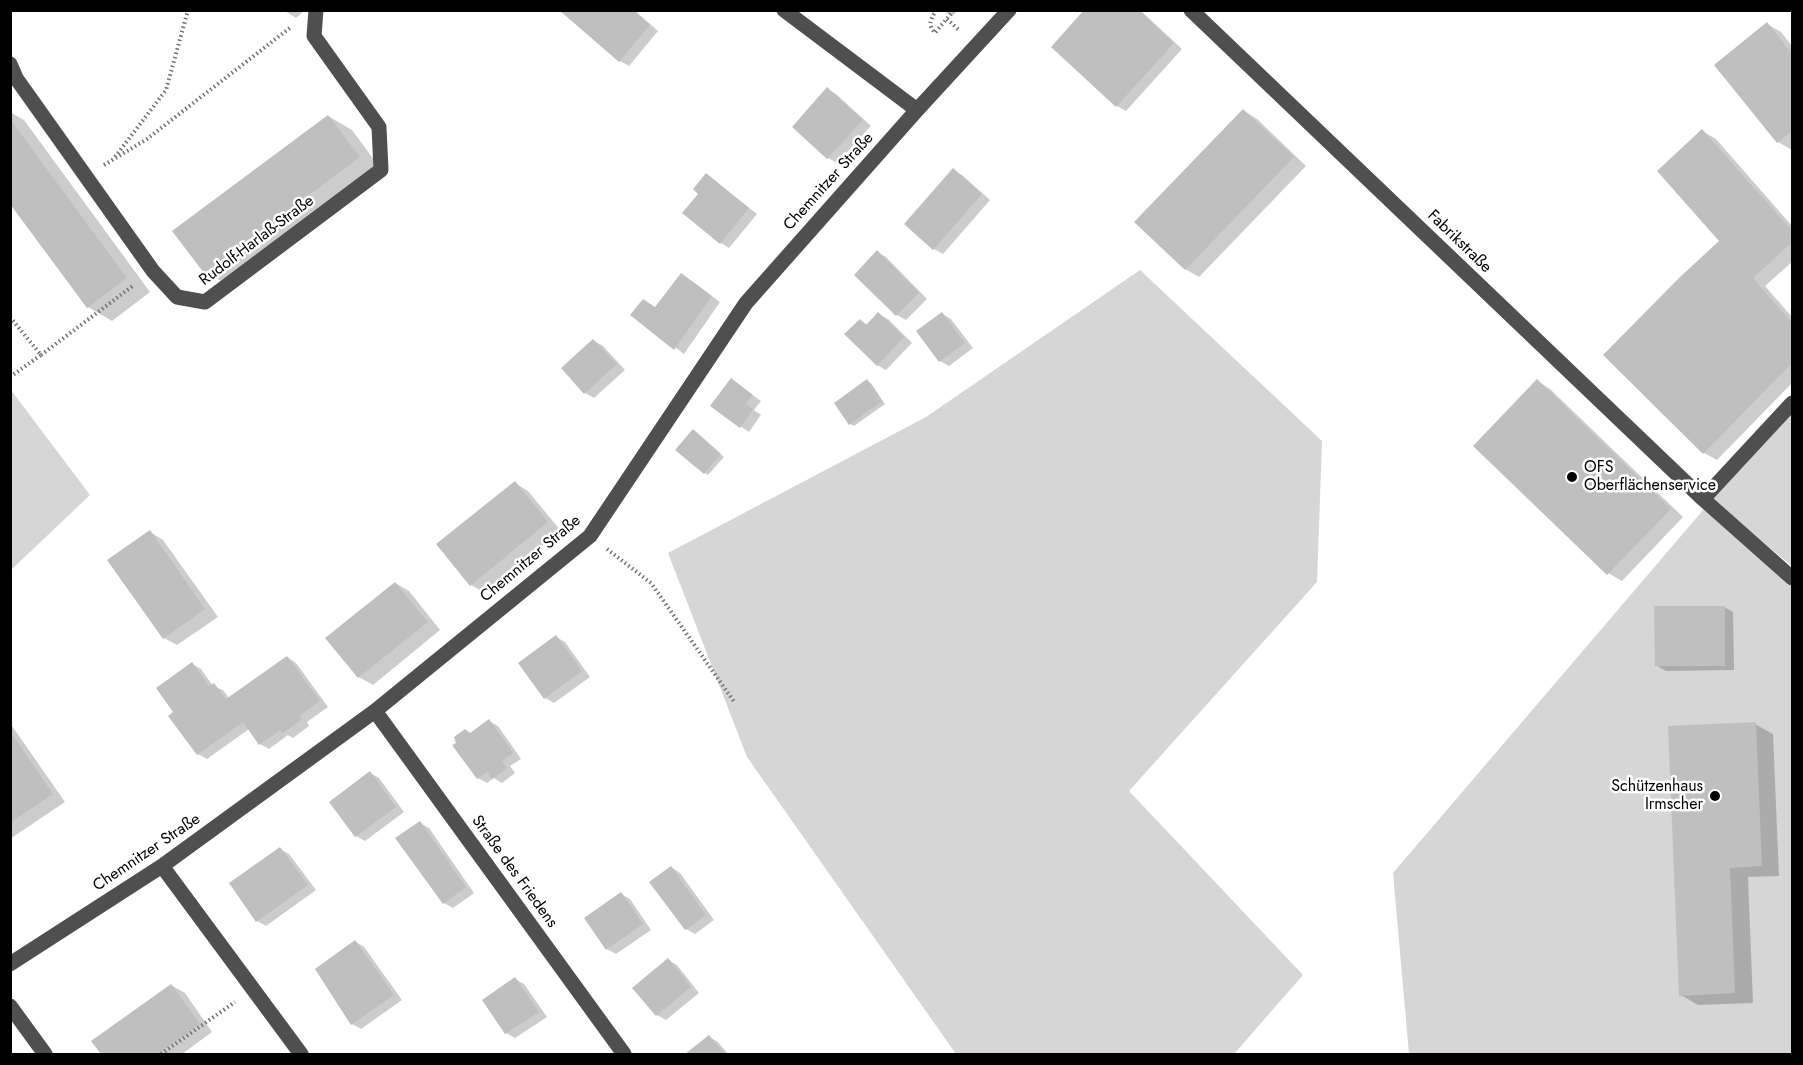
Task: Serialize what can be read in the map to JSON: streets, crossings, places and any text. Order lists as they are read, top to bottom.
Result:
{
  "streets": {
    "street": [
      "Chemnitzer Straße",
      "Rudolf-Harlaß-Straße",
      "Fabrikstraße",
      "Straße des Friedens"
    ]
  },
  "crossings": [
    ["Chemnitzer Straße", "Straße des Friedens"]
  ],
  "places": ["OFS Oberflächenservice", "Schützenhaus Irmscher"]
}
